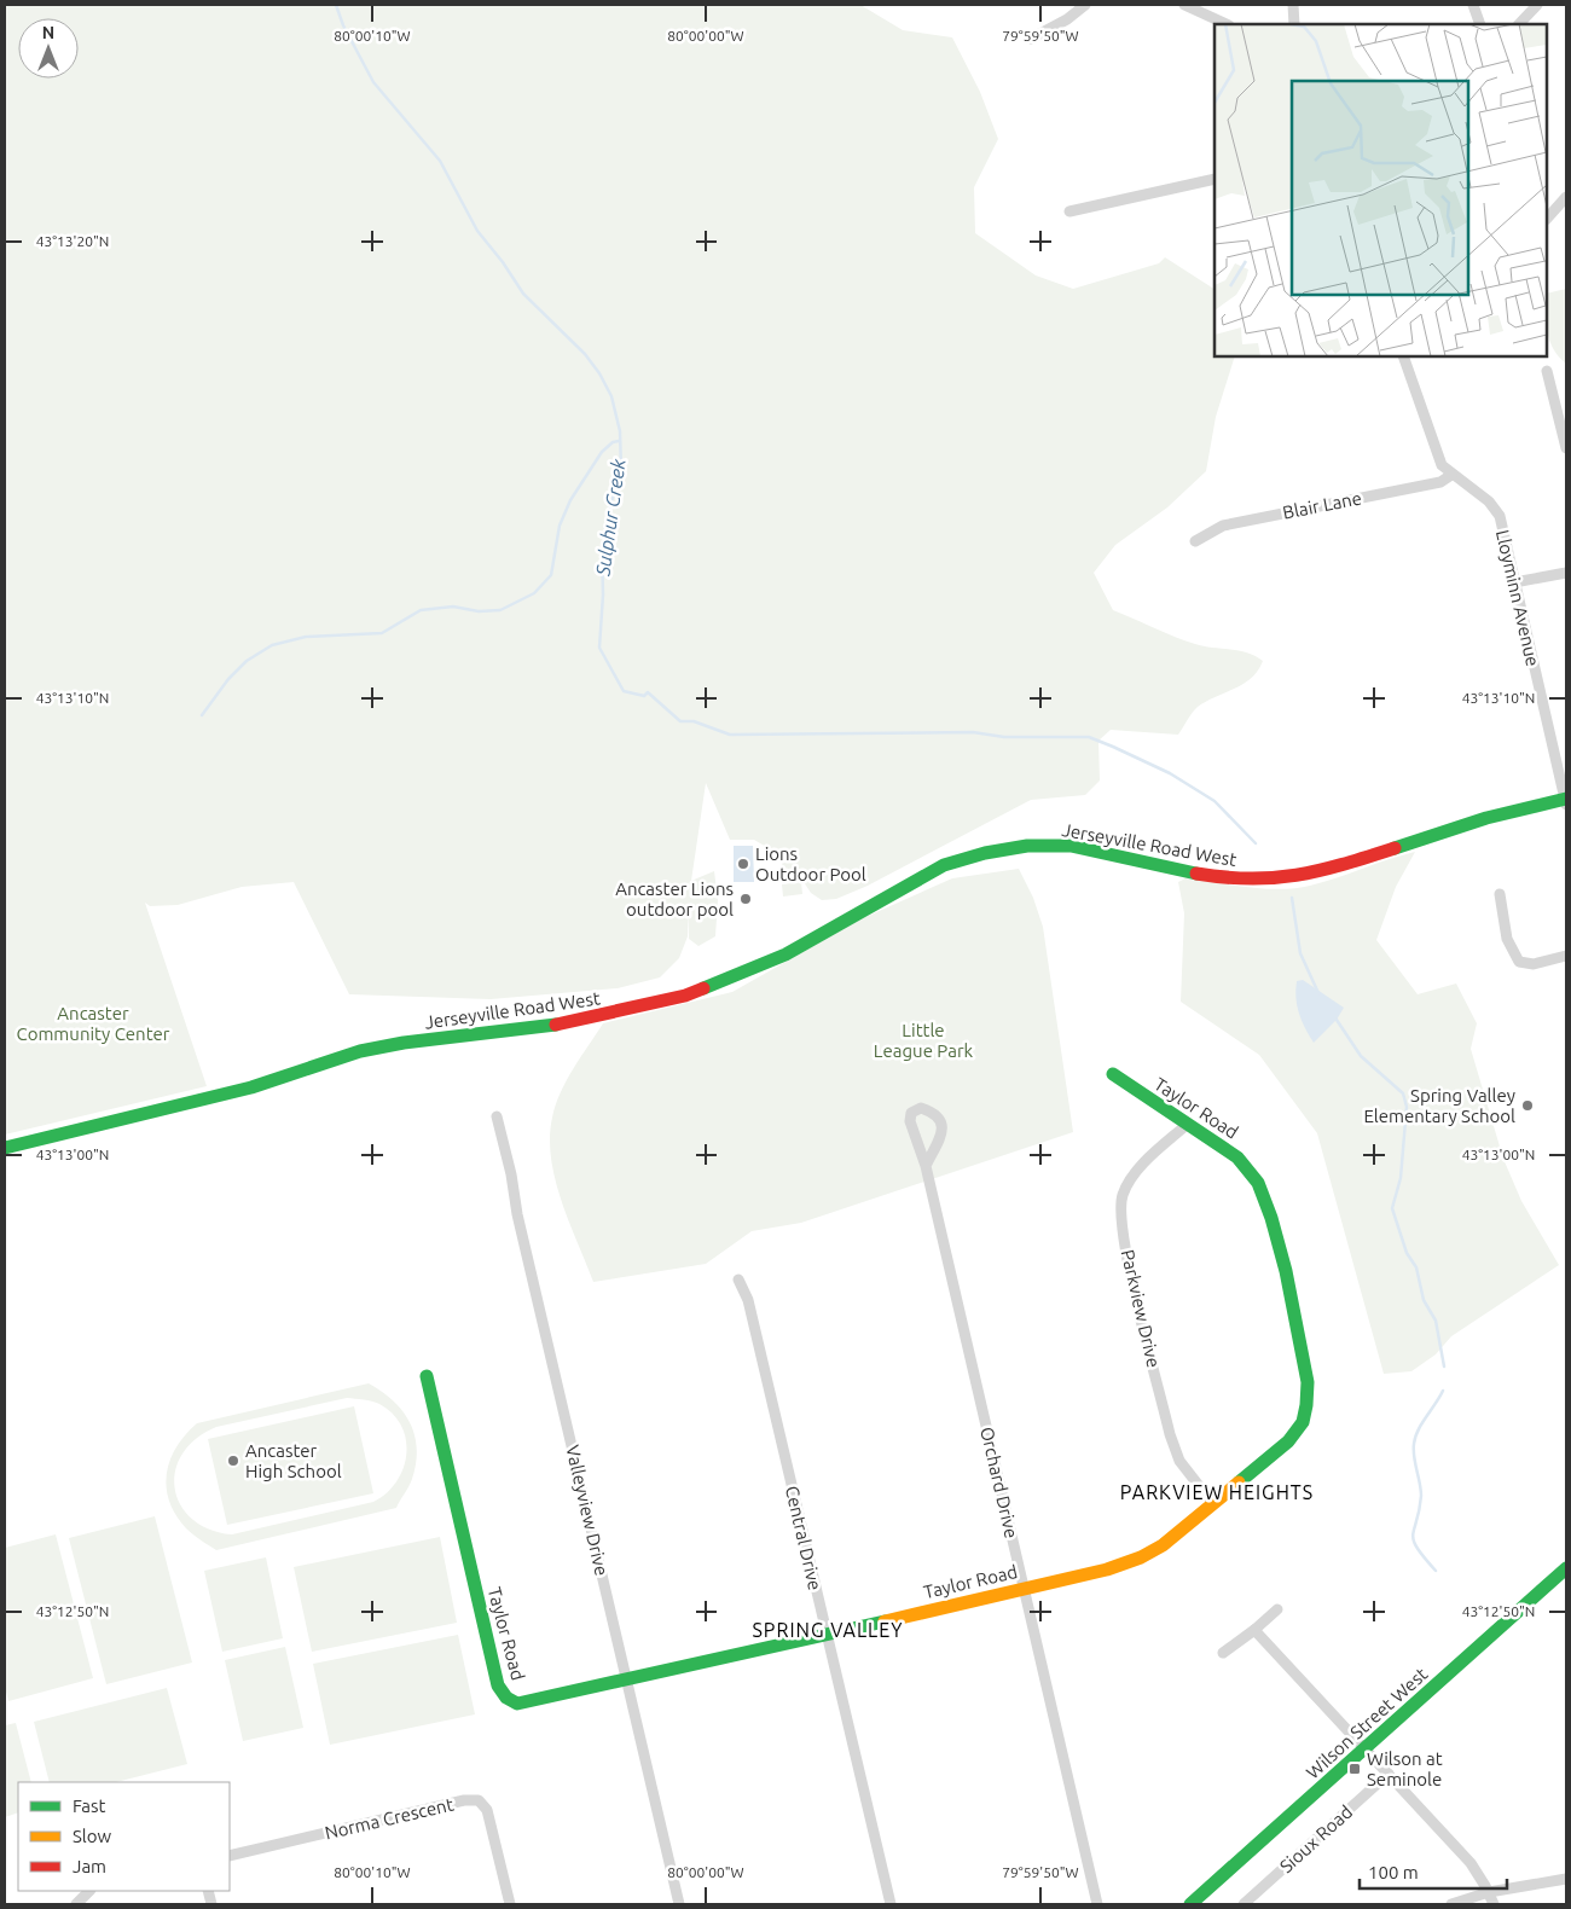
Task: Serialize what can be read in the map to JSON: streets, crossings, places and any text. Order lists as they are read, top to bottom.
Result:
{
  "streets": {
    "main road": ["Jerseyville Road West", "Taylor Road", "Wilson Street West"],
    "street": [
      "Blair Lane",
      "Lloyminn Avenue",
      "Parkview Drive",
      "Orchard Drive",
      "Valleyview Drive",
      "Central Drive",
      "Norma Crescent",
      "Sioux Road"
    ]
  },
  "crossings": [
    ["Blair Lane", "Lloyminn Avenue"],
    ["Lloyminn Avenue", "Jerseyville Road West"],
    ["Taylor Road", "Parkview Drive"],
    ["Taylor Road", "Orchard Drive"],
    ["Taylor Road", "Valleyview Drive"],
    ["Taylor Road", "Central Drive"]
  ],
  "districts": ["PARKVIEW HEIGHTS", "SPRING VALLEY"],
  "water": ["Sulphur Creek"],
  "parks": ["Ancaster Community Center", "Little League Park"],
  "places": {
    "other": [
      "Lions Outdoor Pool",
      "Ancaster Lions outdoor pool",
      "Spring Valley Elementary School",
      "Ancaster High School"
    ],
    "transit": ["Wilson at Seminole"]
  },
  "legend": ["Fast", "Slow", "Jam"],
  "scale_bar": "100 m",
  "north": "top",
  "coordinates": [
    "80°00'10\"W",
    "80°00'00\"W",
    "79°59'50\"W",
    "43°13'20\"N",
    "43°13'10\"N",
    "43°13'00\"N",
    "43°12'50\"N"
  ]
}
